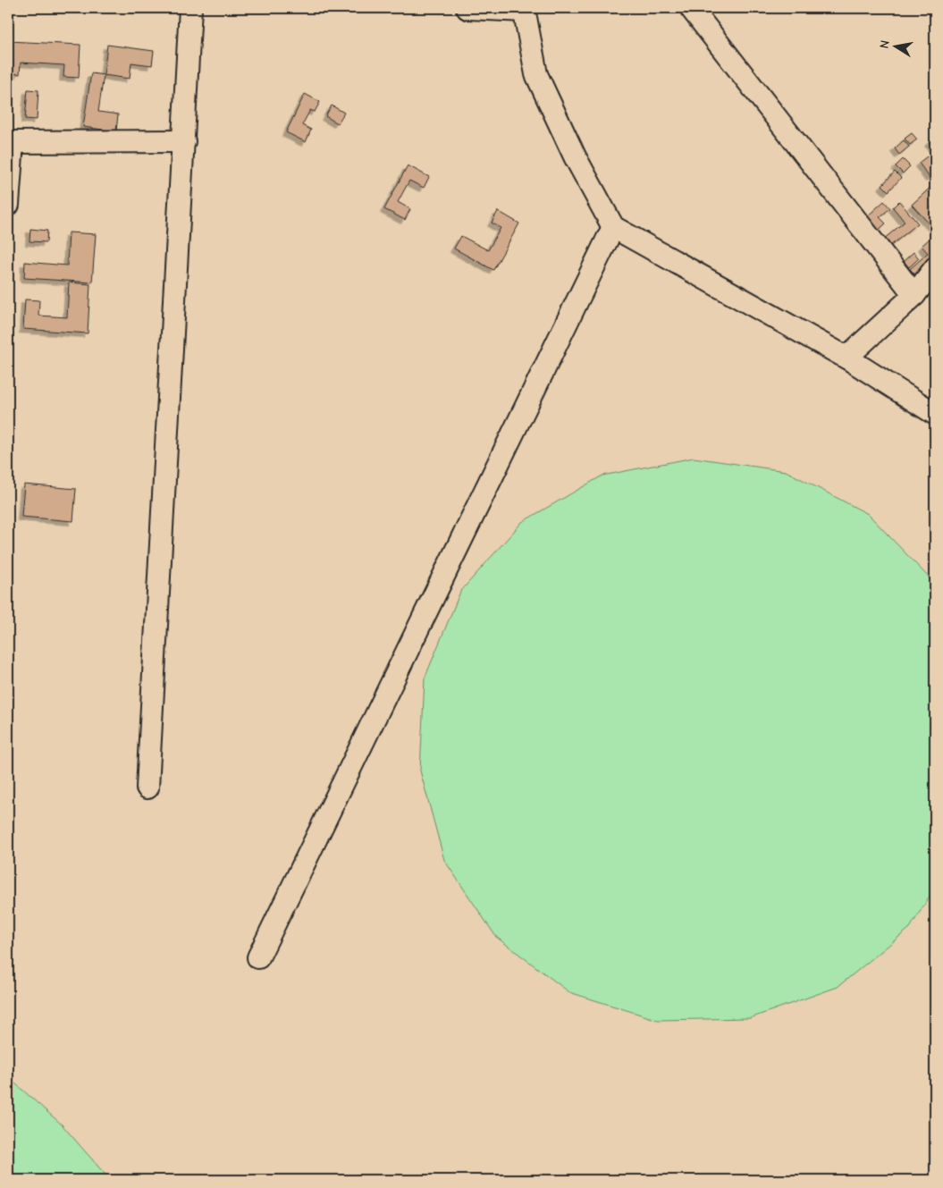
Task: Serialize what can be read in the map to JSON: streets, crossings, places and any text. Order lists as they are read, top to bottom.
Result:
{
  "north": "left"
}
